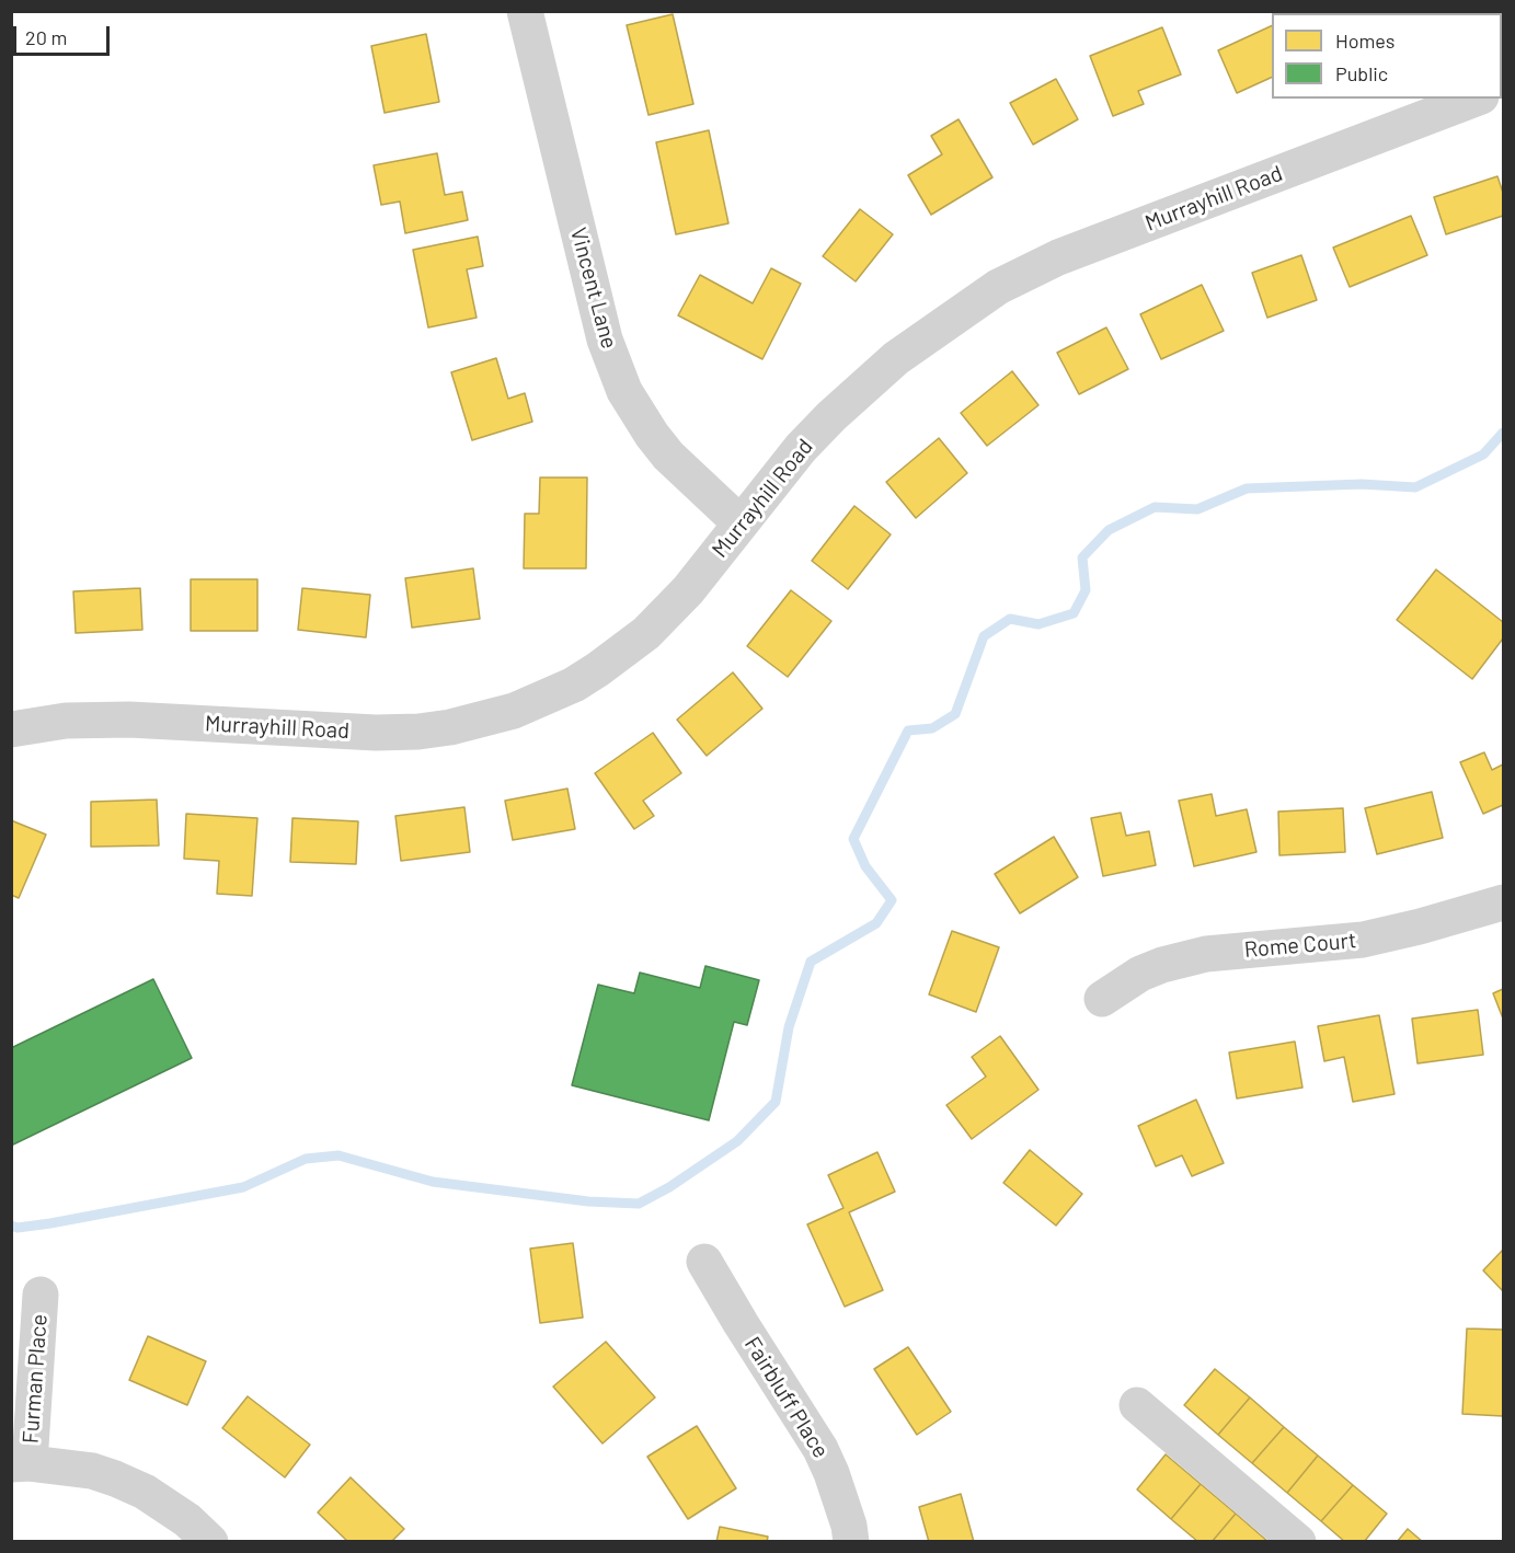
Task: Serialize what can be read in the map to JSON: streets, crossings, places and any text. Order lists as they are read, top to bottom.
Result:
{
  "streets": {
    "street": [
      "Murrayhill Road",
      "Vincent Lane",
      "Rome Court",
      "Furman Place",
      "Fairbluff Place"
    ]
  },
  "crossings": [
    ["Murrayhill Road", "Vincent Lane"]
  ],
  "legend": ["Homes", "Public"],
  "scale_bar": "20 m"
}
